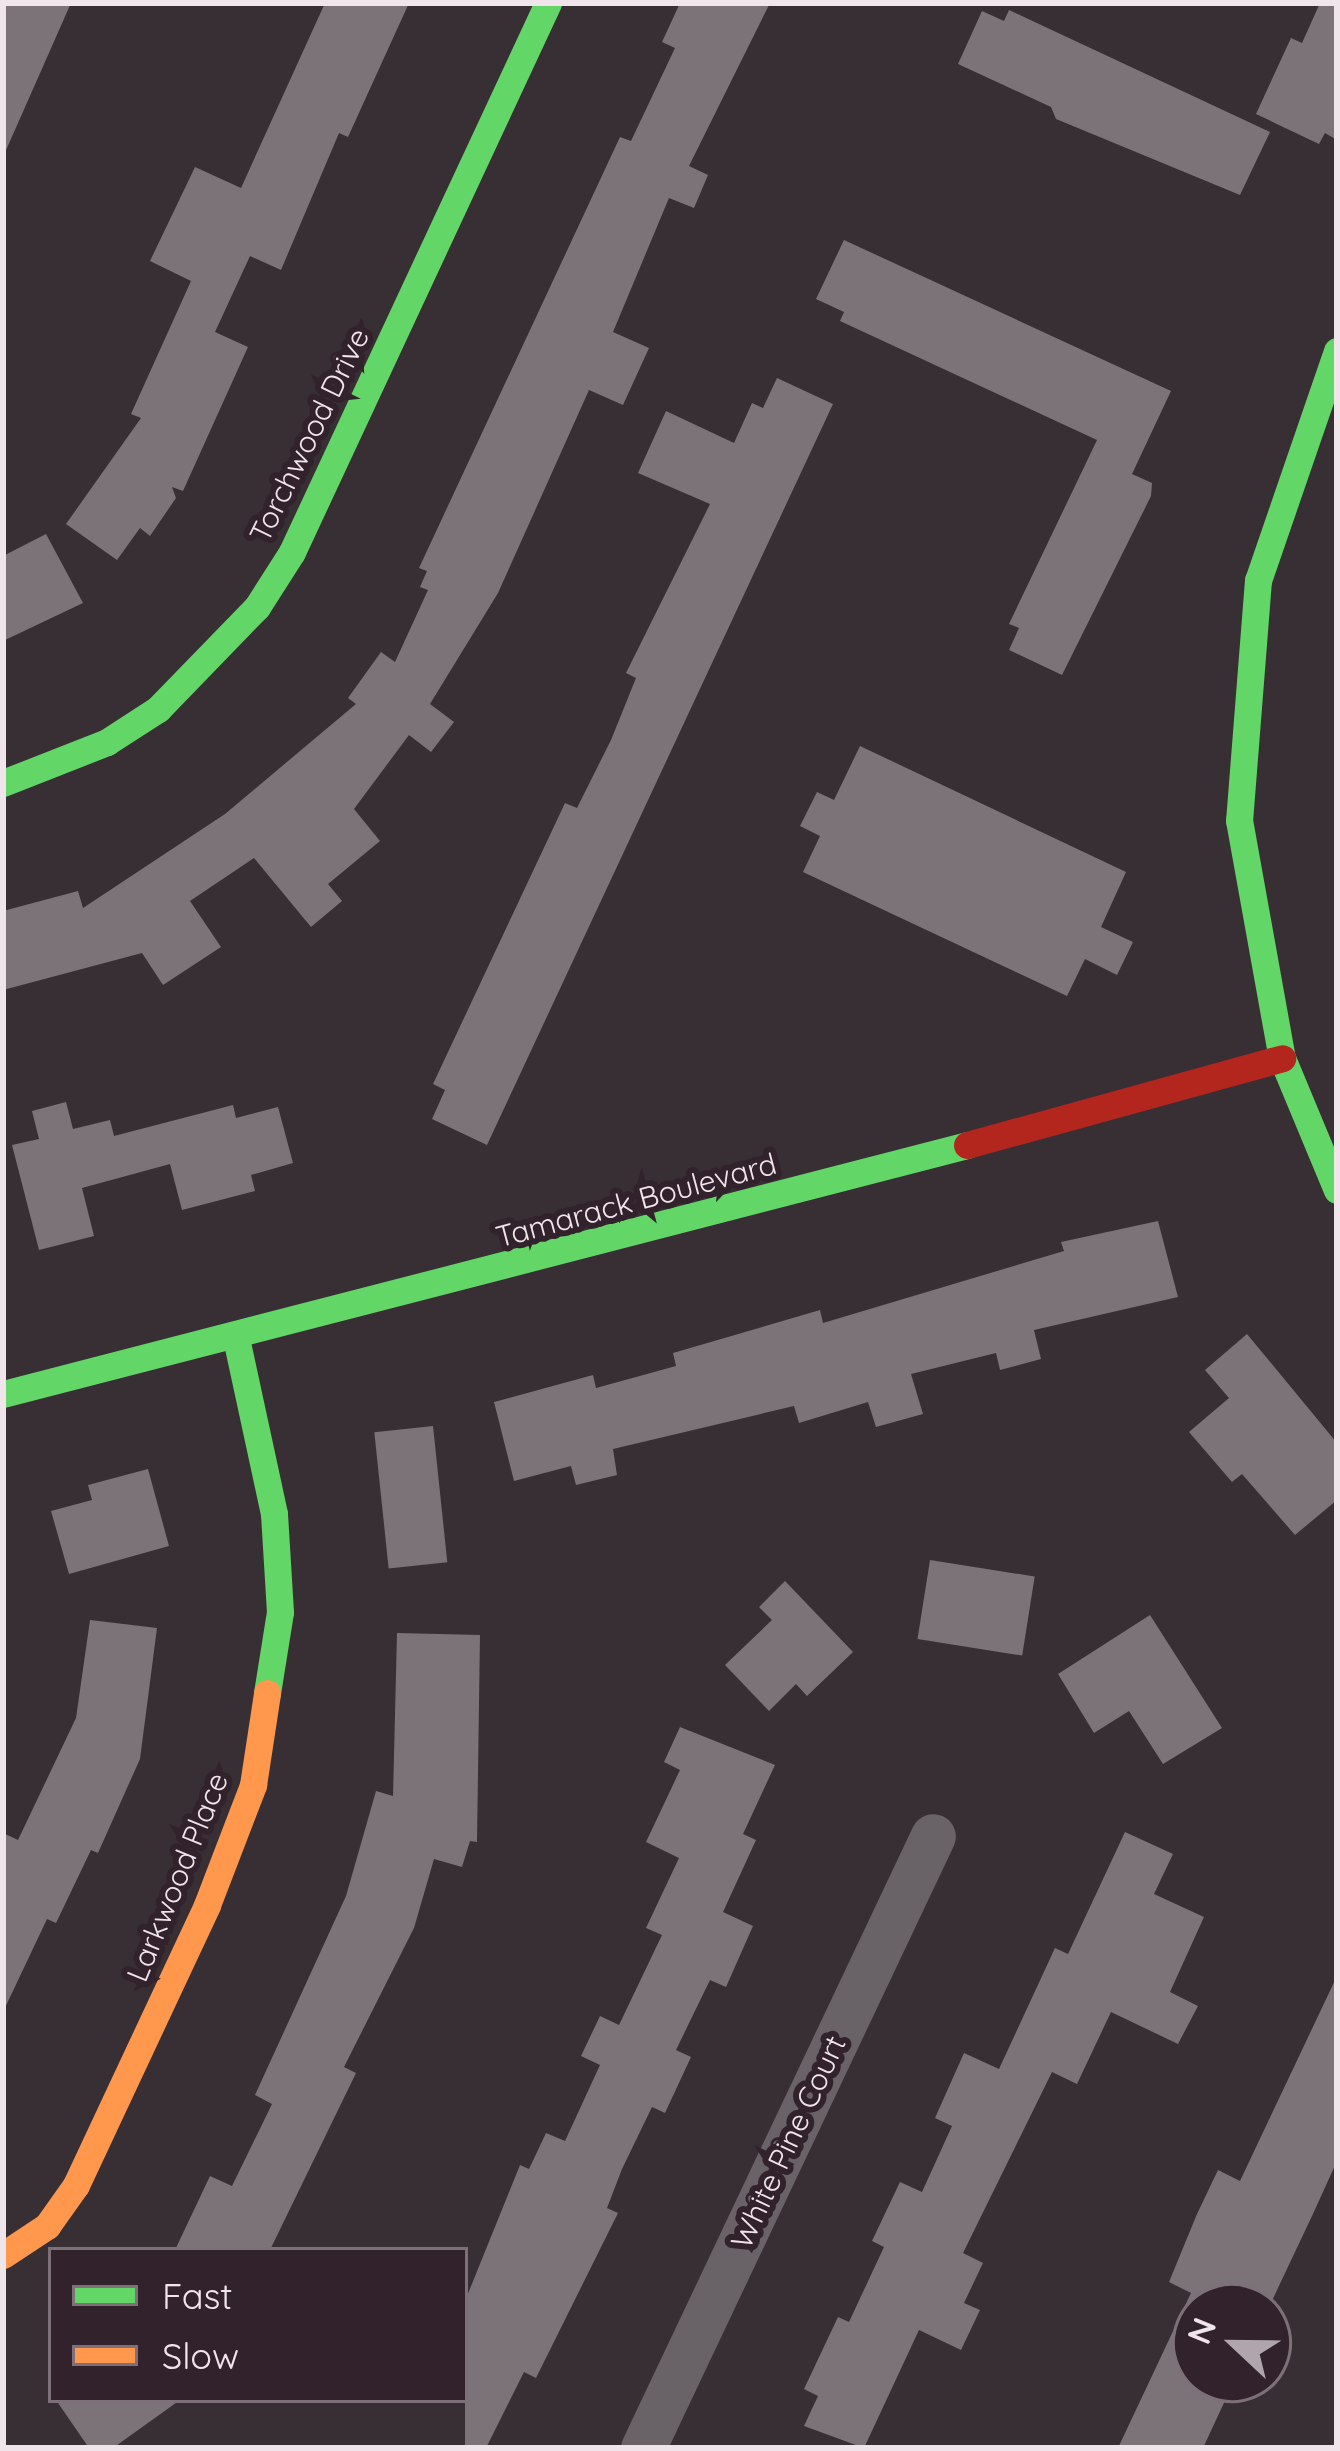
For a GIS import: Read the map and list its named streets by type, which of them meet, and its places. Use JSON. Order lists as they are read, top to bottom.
{
  "streets": {
    "street": [
      "Torchwood Drive",
      "Tamarack Boulevard",
      "Larkwood Place",
      "White Pine Court"
    ]
  },
  "crossings": [
    ["Tamarack Boulevard", "Larkwood Place"]
  ],
  "legend": ["Fast", "Slow"],
  "north": "left"
}
